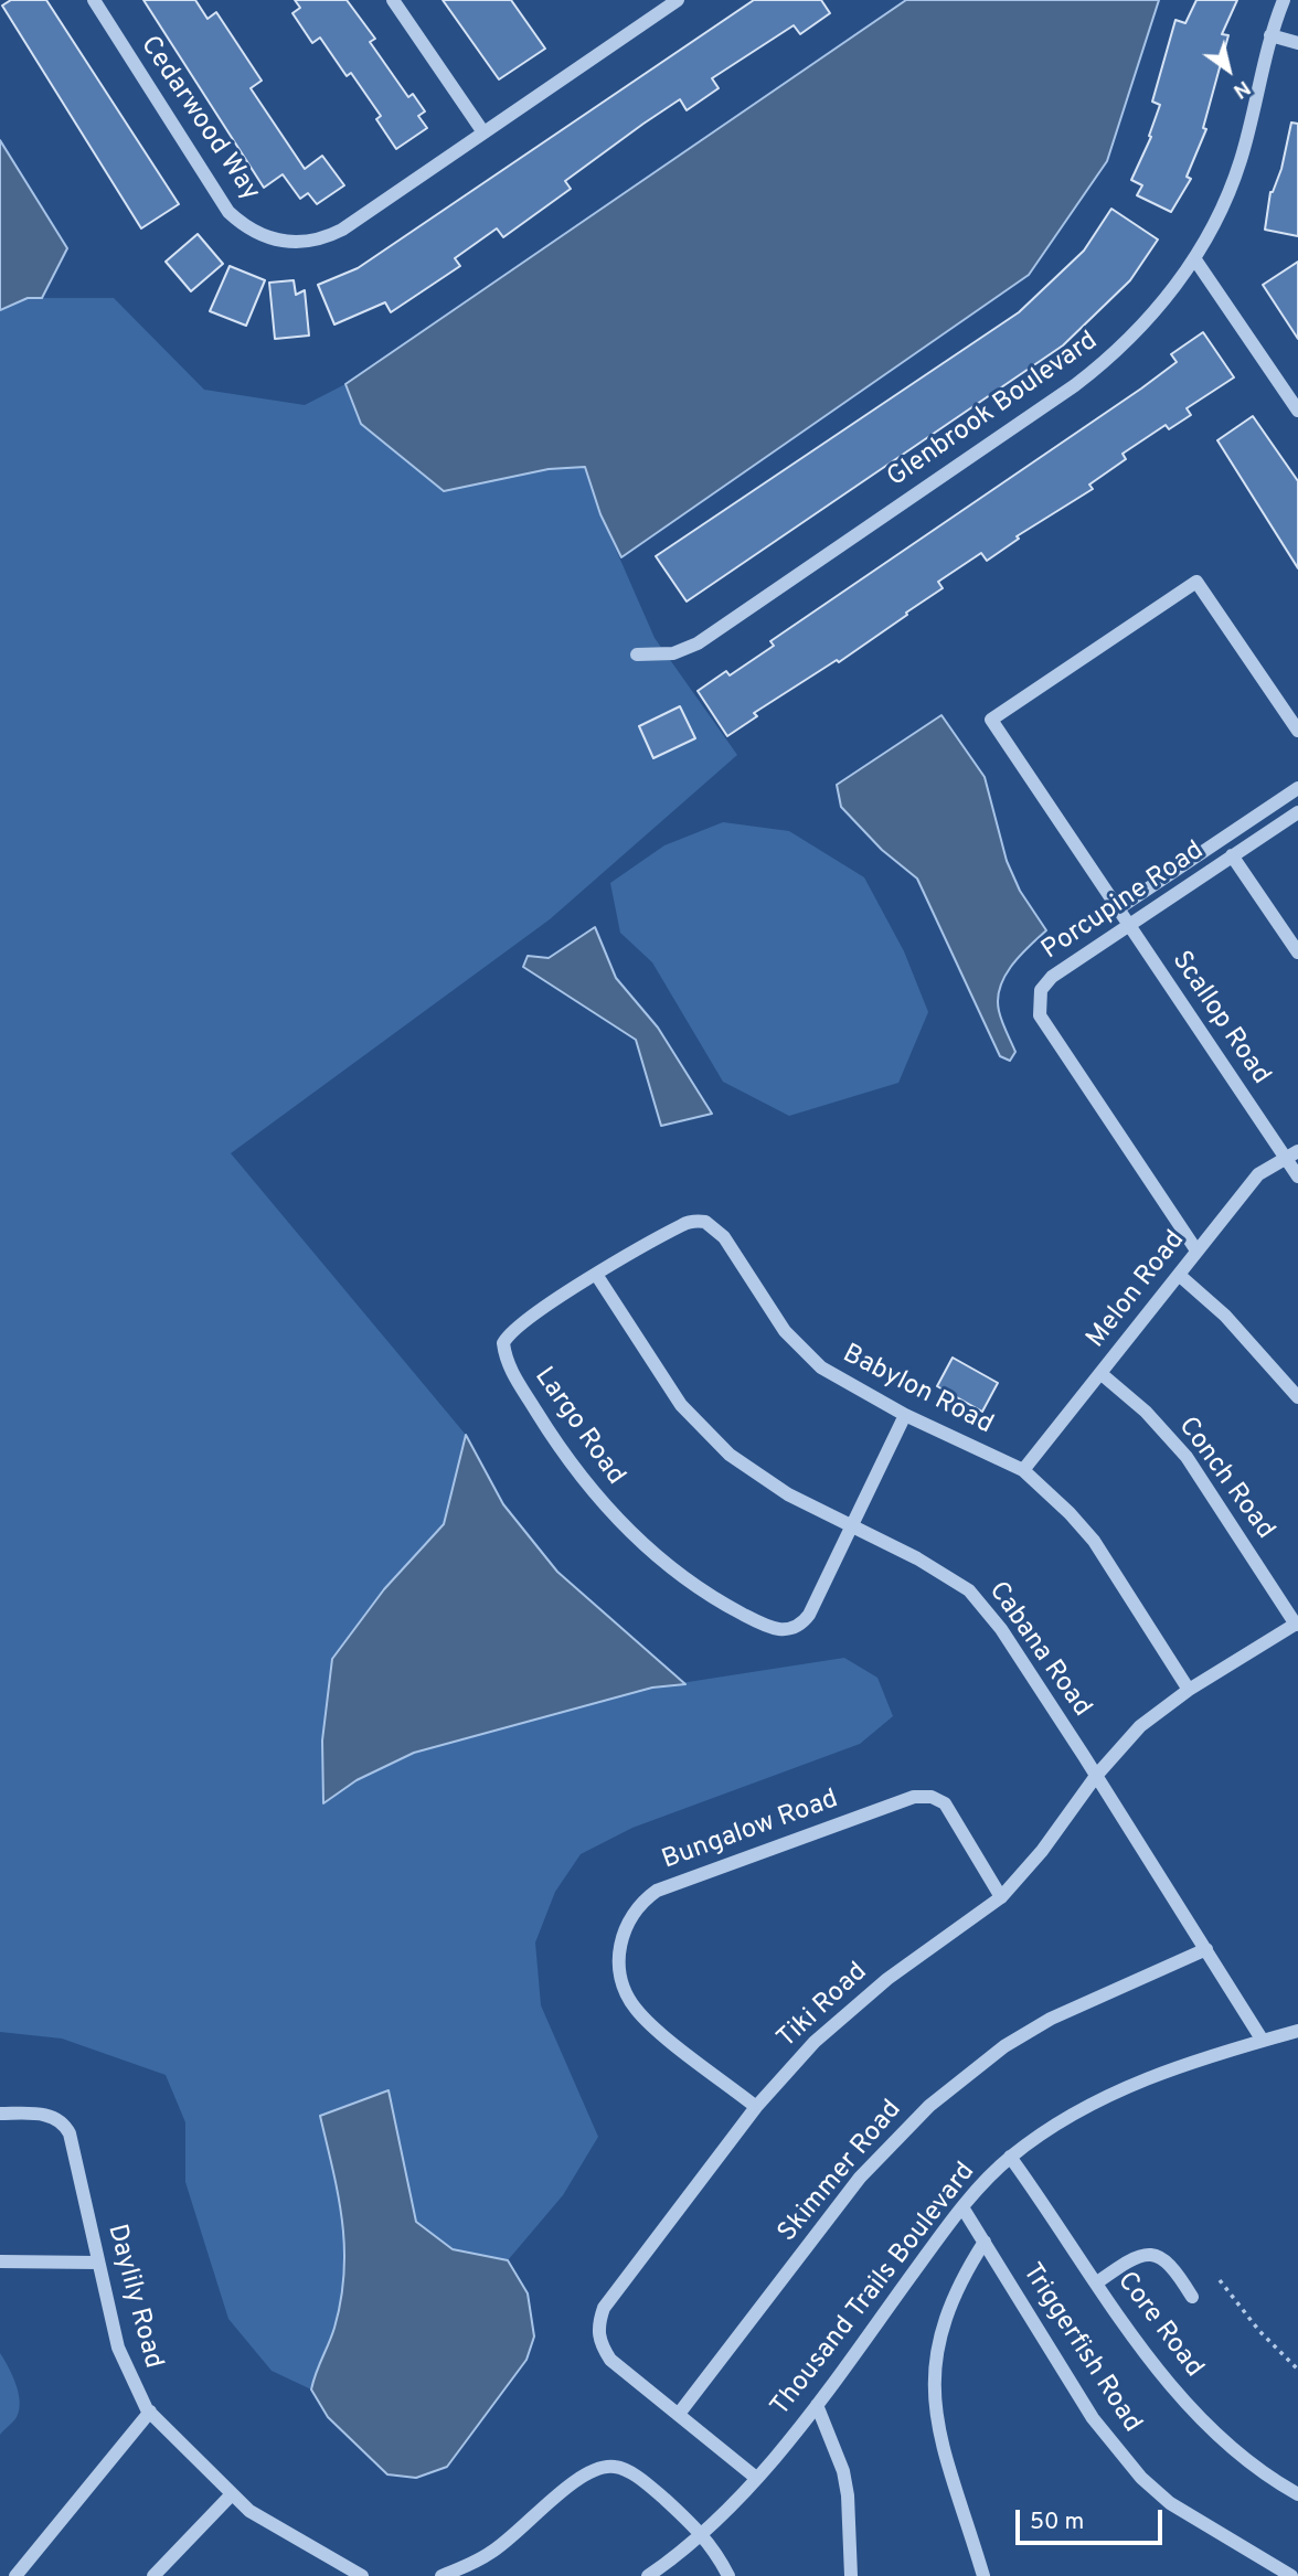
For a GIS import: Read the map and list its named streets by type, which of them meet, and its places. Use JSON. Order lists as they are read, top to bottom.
{
  "streets": {
    "street": [
      "Cedarwood Way",
      "Glenbrook Boulevard",
      "Porcupine Road",
      "Scallop Road",
      "Melon Road",
      "Babylon Road",
      "Largo Road",
      "Conch Road",
      "Cabana Road",
      "Bungalow Road",
      "Tiki Road",
      "Skimmer Road",
      "Thousand Trails Boulevard",
      "Daylily Road",
      "Core Road",
      "Triggerfish Road"
    ]
  },
  "crossings": [
    ["Porcupine Road", "Scallop Road"],
    ["Porcupine Road", "Melon Road"],
    ["Scallop Road", "Melon Road"],
    ["Melon Road", "Babylon Road"],
    ["Melon Road", "Conch Road"],
    ["Babylon Road", "Largo Road"],
    ["Babylon Road", "Cabana Road"],
    ["Babylon Road", "Tiki Road"],
    ["Largo Road", "Cabana Road"],
    ["Conch Road", "Tiki Road"],
    ["Cabana Road", "Tiki Road"],
    ["Cabana Road", "Skimmer Road"],
    ["Cabana Road", "Thousand Trails Boulevard"],
    ["Bungalow Road", "Tiki Road"],
    ["Tiki Road", "Skimmer Road"],
    ["Tiki Road", "Thousand Trails Boulevard"],
    ["Thousand Trails Boulevard", "Core Road"],
    ["Thousand Trails Boulevard", "Triggerfish Road"]
  ],
  "scale_bar": "50 m",
  "north": "bottom right"
}
